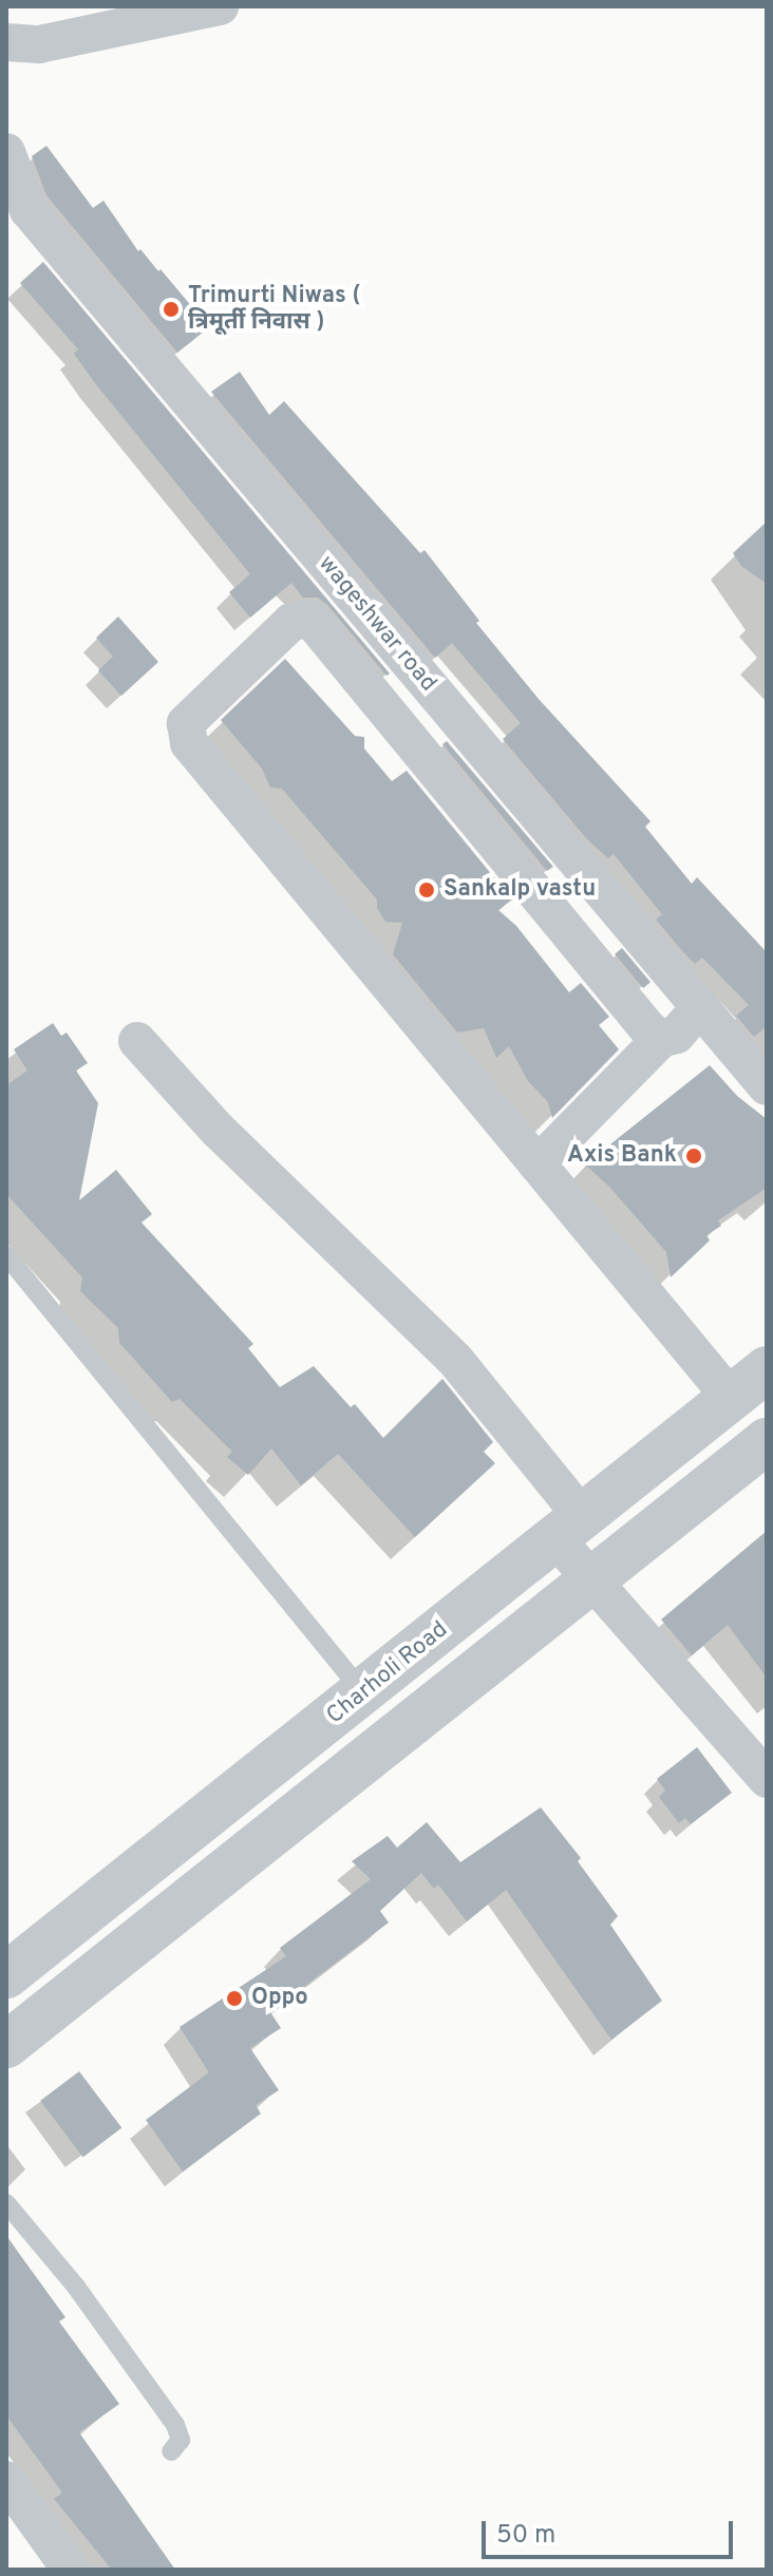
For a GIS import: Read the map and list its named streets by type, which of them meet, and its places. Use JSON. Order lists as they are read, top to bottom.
{
  "streets": {
    "street": ["wageshwar road", "Charholi Road"]
  },
  "places": [
    "Trimurti Niwas ( त्रिमूर्ती निवास )",
    "Sankalp vastu",
    "Axis Bank",
    "Oppo"
  ],
  "scale_bar": "50 m"
}
